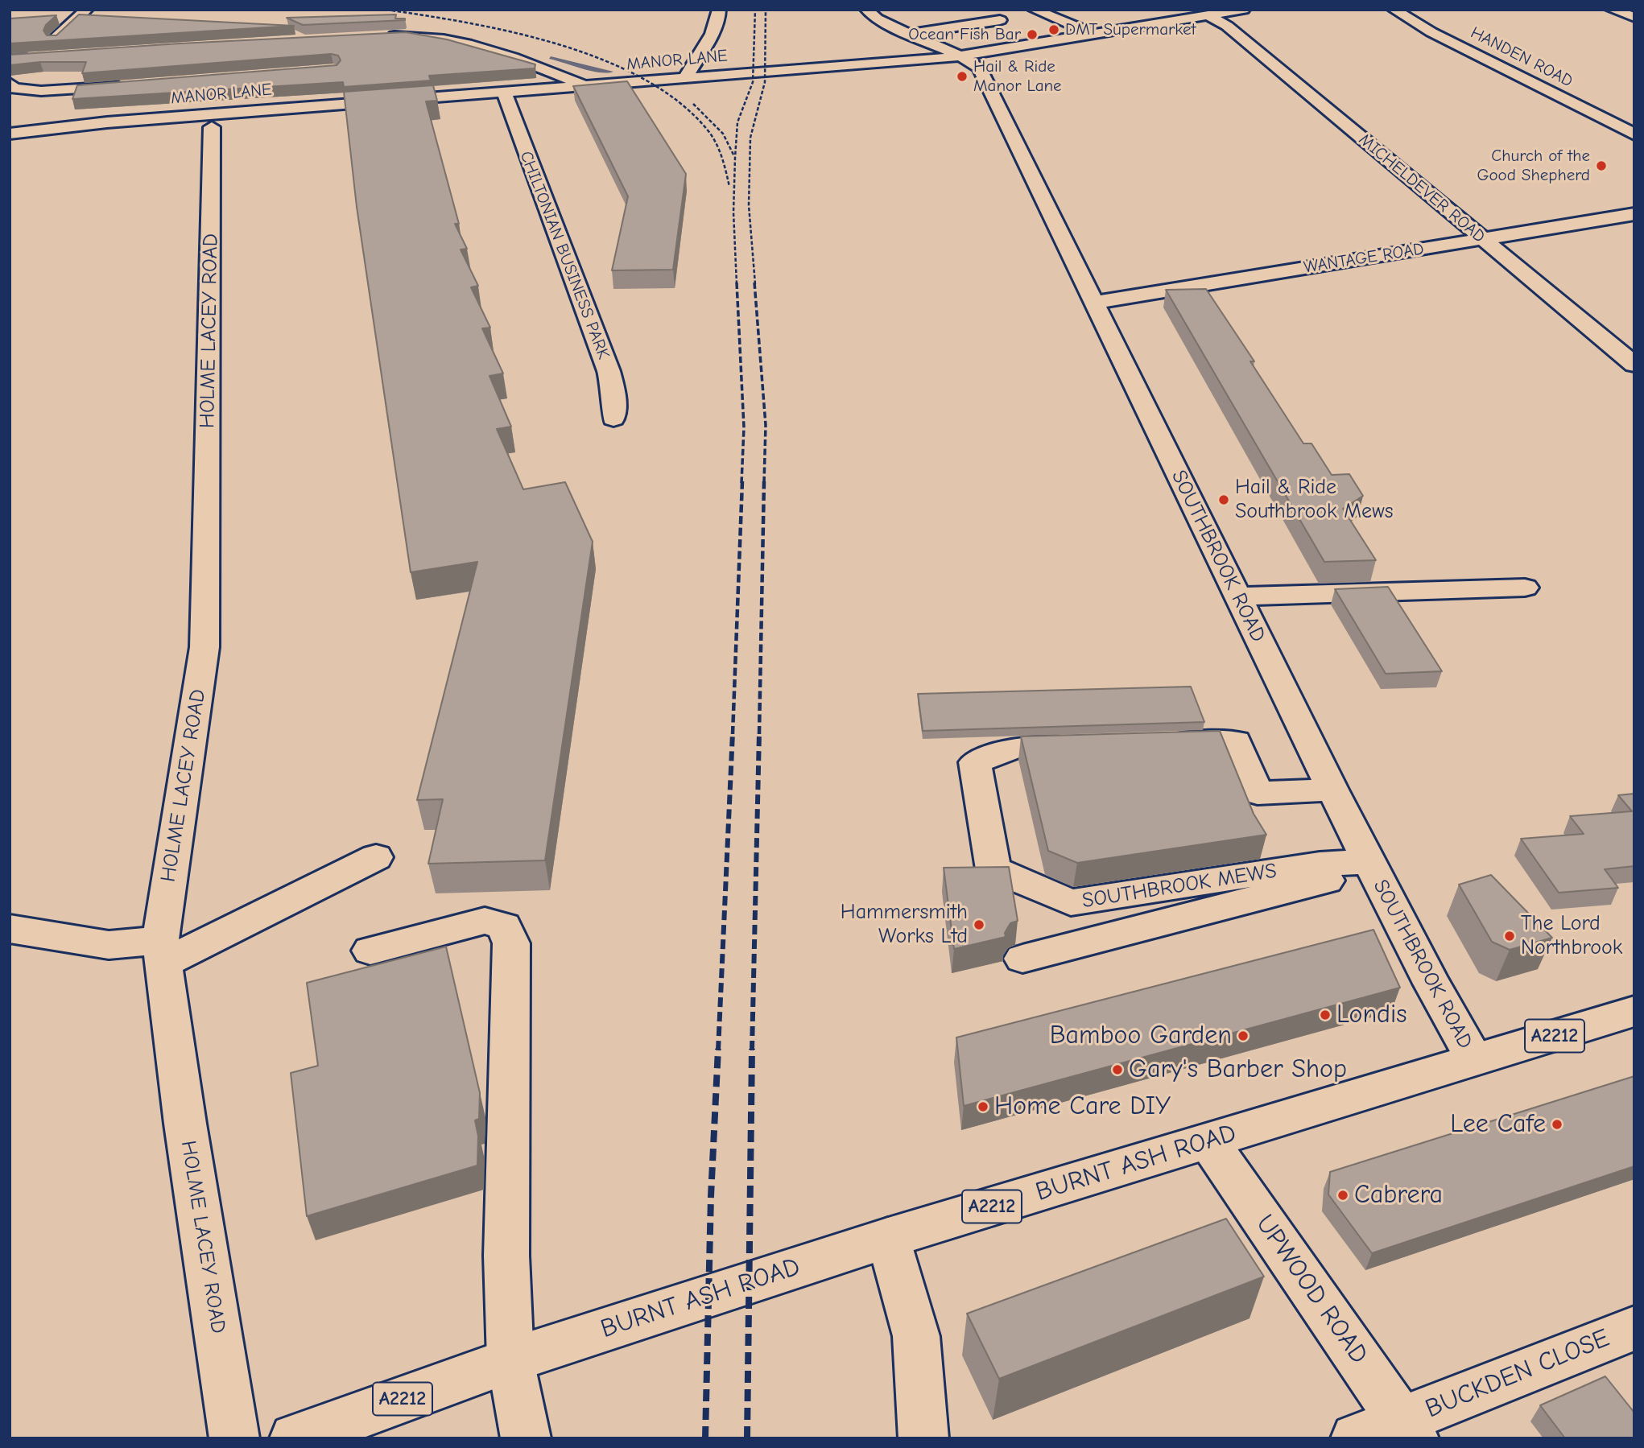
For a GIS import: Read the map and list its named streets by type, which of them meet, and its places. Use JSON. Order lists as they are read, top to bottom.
{
  "streets": {
    "street": [
      "HANDEN ROAD",
      "MANOR LANE",
      "MICHELDEVER ROAD",
      "CHILTONIAN BUSINESS PARK",
      "WANTAGE ROAD",
      "HOLME LACEY ROAD",
      "SOUTHBROOK ROAD",
      "SOUTHBROOK MEWS",
      "A2212",
      "BURNT ASH ROAD",
      "UPWOOD ROAD",
      "BUCKDEN CLOSE"
    ]
  },
  "crossings": [
    ["MANOR LANE", "MICHELDEVER ROAD"],
    ["MANOR LANE", "CHILTONIAN BUSINESS PARK"],
    ["MANOR LANE", "SOUTHBROOK ROAD"],
    ["MICHELDEVER ROAD", "WANTAGE ROAD"],
    ["WANTAGE ROAD", "SOUTHBROOK ROAD"],
    ["SOUTHBROOK ROAD", "SOUTHBROOK MEWS"],
    ["SOUTHBROOK ROAD", "BURNT ASH ROAD"],
    ["A2212", "BURNT ASH ROAD"],
    ["BURNT ASH ROAD", "UPWOOD ROAD"],
    ["UPWOOD ROAD", "BUCKDEN CLOSE"]
  ],
  "places": [
    "DMT Supermarket",
    "Ocean Fish Bar",
    "Hail & Ride Manor Lane",
    "Church of the Good Shepherd",
    "Hail & Ride Southbrook Mews",
    "Hammersmith Works Ltd",
    "The Lord Northbrook",
    "Londis",
    "Bamboo Garden",
    "Gary's Barber Shop",
    "Home Care DIY",
    "Lee Cafe",
    "Cabrera"
  ]
}
